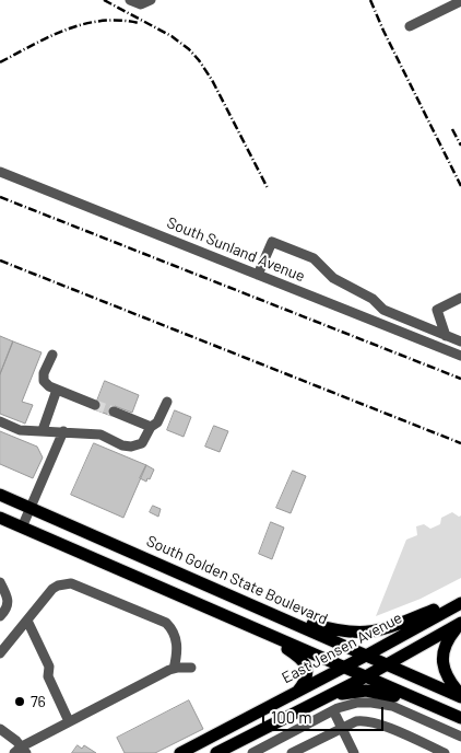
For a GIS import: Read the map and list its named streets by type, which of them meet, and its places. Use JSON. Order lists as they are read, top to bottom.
{
  "streets": {
    "main road": ["South Golden State Boulevard", "East Jensen Avenue"],
    "street": ["South Sunland Avenue"]
  },
  "crossings": [
    ["South Golden State Boulevard", "East Jensen Avenue"]
  ],
  "places": ["76"],
  "scale_bar": "100 m"
}
